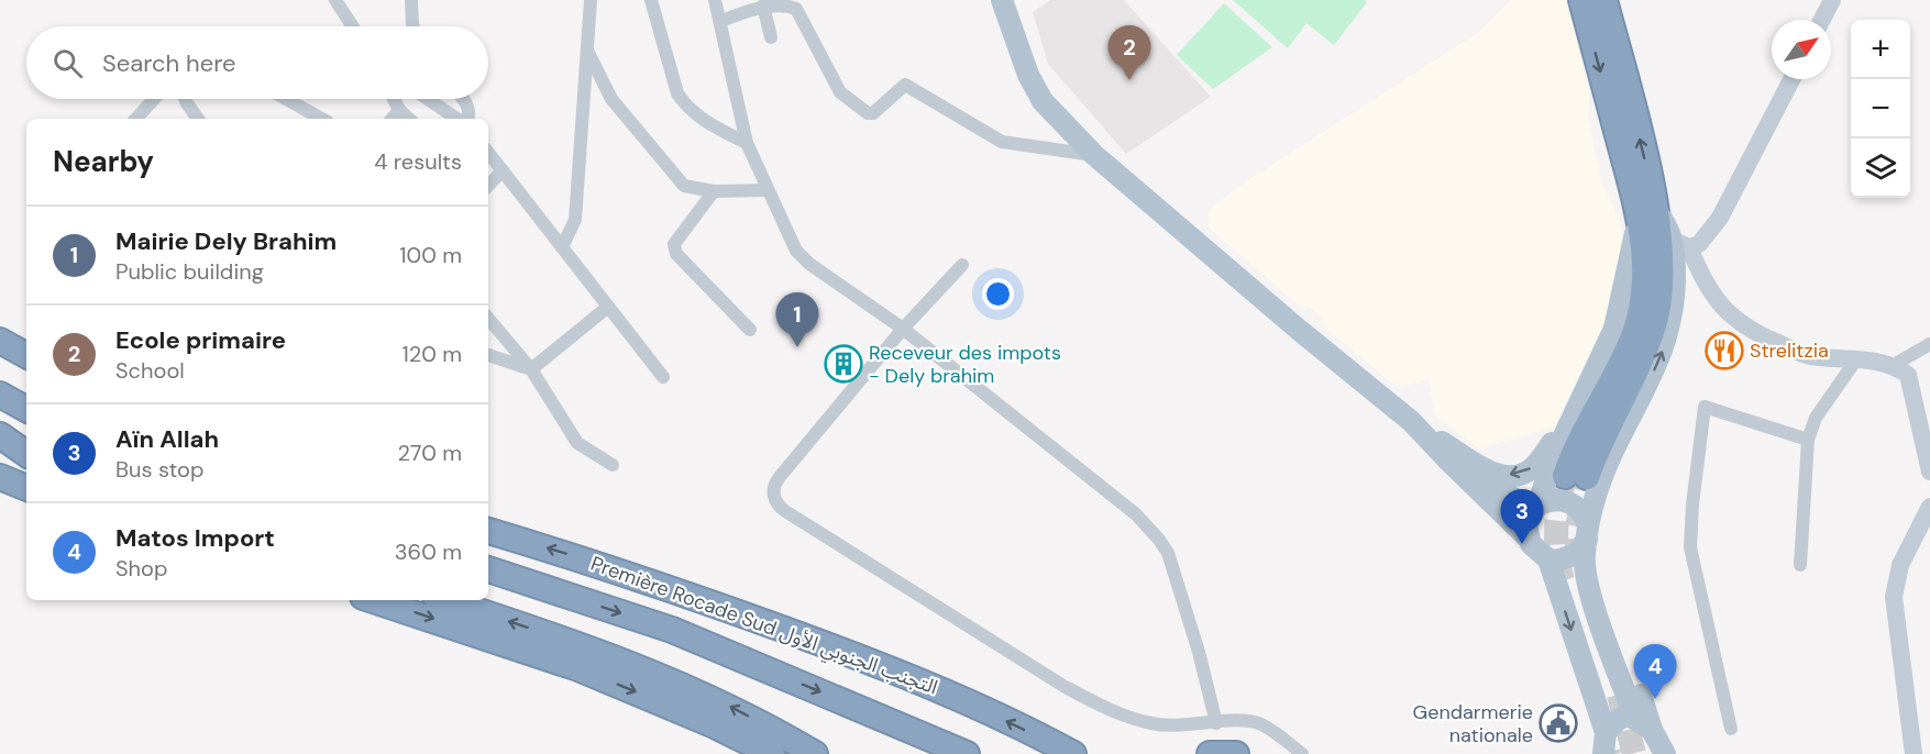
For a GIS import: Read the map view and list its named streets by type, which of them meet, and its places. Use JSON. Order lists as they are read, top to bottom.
{
  "streets": {
    "highway": ["Première Rocade Sud التجنب الجنوبي الأول"]
  },
  "places": {
    "restaurant": ["Strelitzia"],
    "building": ["Receveur des impots - Dely brahim"],
    "public building": ["Gendarmerie nationale"]
  },
  "north": "top right",
  "page": {
    "map_buttons": ["+", "−"],
    "pins": [
      "2",
      "1",
      "3",
      "4"
    ],
    "search": "Search here",
    "heading": ["Nearby", "4 results"],
    "list": [
      {
        "mark": "1",
        "name": "Mairie Dely Brahim",
        "note": "Public building",
        "value": "100 m"
      },
      {
        "mark": "2",
        "name": "Ecole primaire",
        "note": "School",
        "value": "120 m"
      },
      {
        "mark": "3",
        "name": "Aïn Allah",
        "note": "Bus stop",
        "value": "270 m"
      },
      {
        "mark": "4",
        "name": "Matos Import",
        "note": "Shop",
        "value": "360 m"
      }
    ]
  }
}
